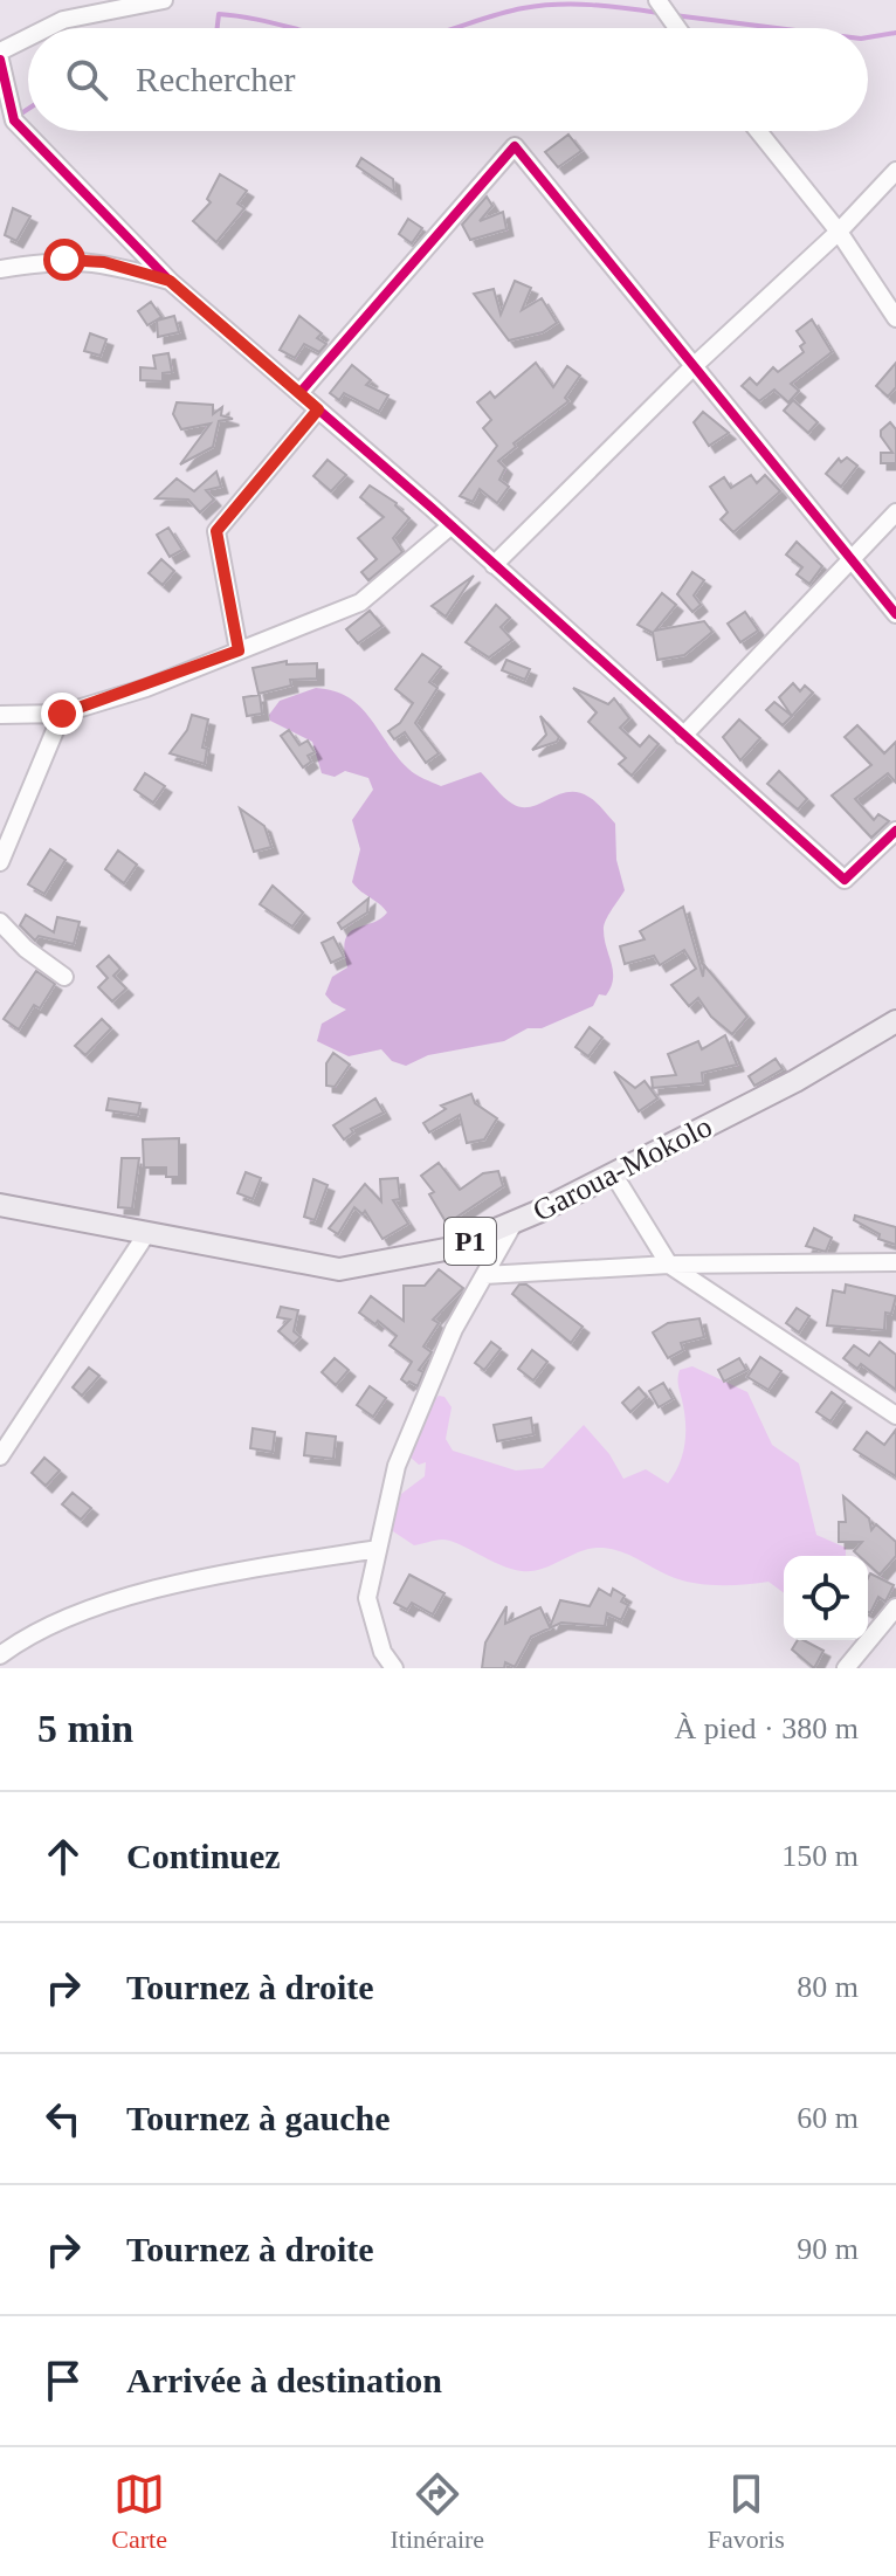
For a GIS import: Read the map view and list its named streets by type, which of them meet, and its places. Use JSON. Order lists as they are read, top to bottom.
{
  "streets": {
    "main road": ["Garoua-Mokolo", "P1"]
  },
  "page": {
    "search": "Rechercher",
    "heading": ["5 min", "À pied · 380 m"],
    "list": [
      ["Continuez", "150 m"],
      ["Tournez à droite", "80 m"],
      ["Tournez à gauche", "60 m"],
      ["Tournez à droite", "90 m"],
      "Arrivée à destination"
    ],
    "nav": ["Carte", "Itinéraire", "Favoris"]
  }
}
